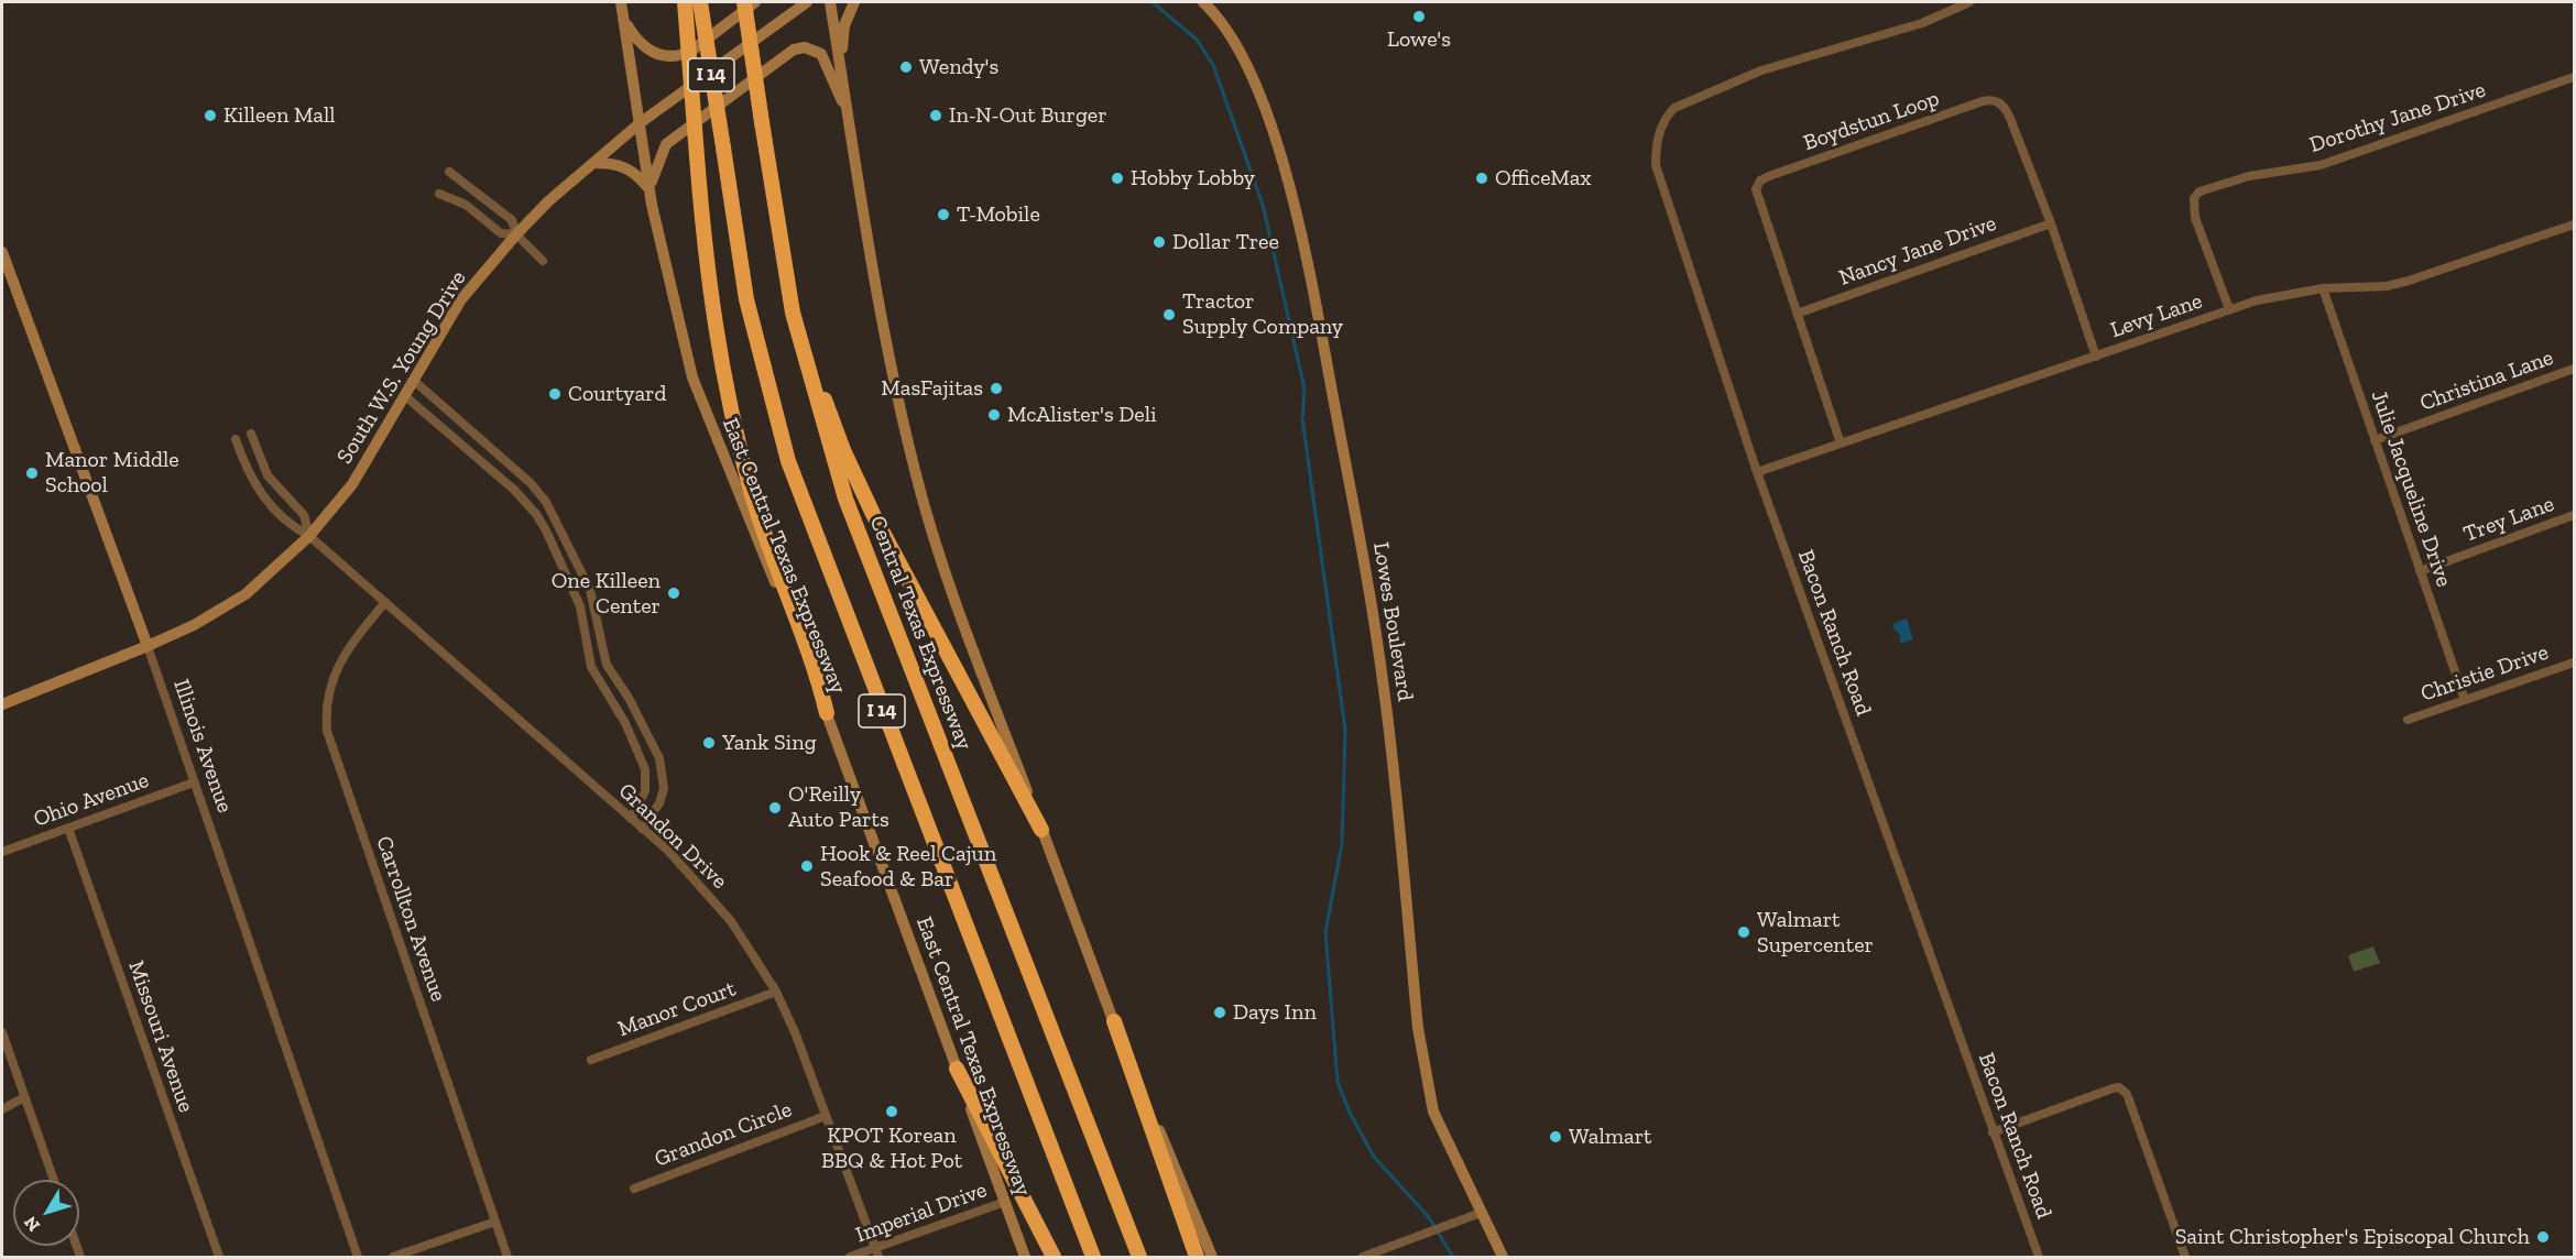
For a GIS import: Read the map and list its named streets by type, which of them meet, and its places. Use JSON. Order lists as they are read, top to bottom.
{
  "streets": {
    "highway": ["I 14", "Central Texas Expressway"],
    "main road": [
      "South W.S. Young Drive",
      "East Central Texas Expressway",
      "Lowes Boulevard",
      "Illinois Avenue"
    ],
    "street": [
      "Dorothy Jane Drive",
      "Boydstun Loop",
      "Nancy Jane Drive",
      "Levy Lane",
      "Christina Lane",
      "Julie Jacqueline Drive",
      "Trey Lane",
      "Bacon Ranch Road",
      "Christie Drive",
      "Ohio Avenue",
      "Grandon Drive",
      "Carrollton Avenue",
      "Manor Court",
      "Missouri Avenue",
      "Grandon Circle",
      "Imperial Drive"
    ]
  },
  "crossings": [
    ["Dorothy Jane Drive", "Levy Lane"],
    ["Boydstun Loop", "Nancy Jane Drive"],
    ["Boydstun Loop", "Levy Lane"],
    ["Levy Lane", "Julie Jacqueline Drive"],
    ["Levy Lane", "Bacon Ranch Road"],
    ["South W.S. Young Drive", "East Central Texas Expressway"],
    ["South W.S. Young Drive", "Illinois Avenue"],
    ["South W.S. Young Drive", "Grandon Drive"],
    ["Christina Lane", "Julie Jacqueline Drive"],
    ["Julie Jacqueline Drive", "Trey Lane"],
    ["Julie Jacqueline Drive", "Christie Drive"],
    ["East Central Texas Expressway", "Imperial Drive"],
    ["Illinois Avenue", "Ohio Avenue"],
    ["Ohio Avenue", "Missouri Avenue"],
    ["Grandon Drive", "Carrollton Avenue"],
    ["Grandon Drive", "Manor Court"],
    ["Grandon Drive", "Grandon Circle"],
    ["Grandon Drive", "Imperial Drive"]
  ],
  "places": [
    "Lowe's",
    "Wendy's",
    "Killeen Mall",
    "In-N-Out Burger",
    "Hobby Lobby",
    "OfficeMax",
    "T-Mobile",
    "Dollar Tree",
    "Tractor Supply Company",
    "MasFajitas",
    "Courtyard",
    "McAlister's Deli",
    "Manor Middle School",
    "One Killeen Center",
    "Yank Sing",
    "O'Reilly Auto Parts",
    "Hook & Reel Cajun Seafood & Bar",
    "Walmart Supercenter",
    "Days Inn",
    "KPOT Korean BBQ & Hot Pot",
    "Walmart",
    "Saint Christopher's Episcopal Church"
  ],
  "north": "bottom left"
}
